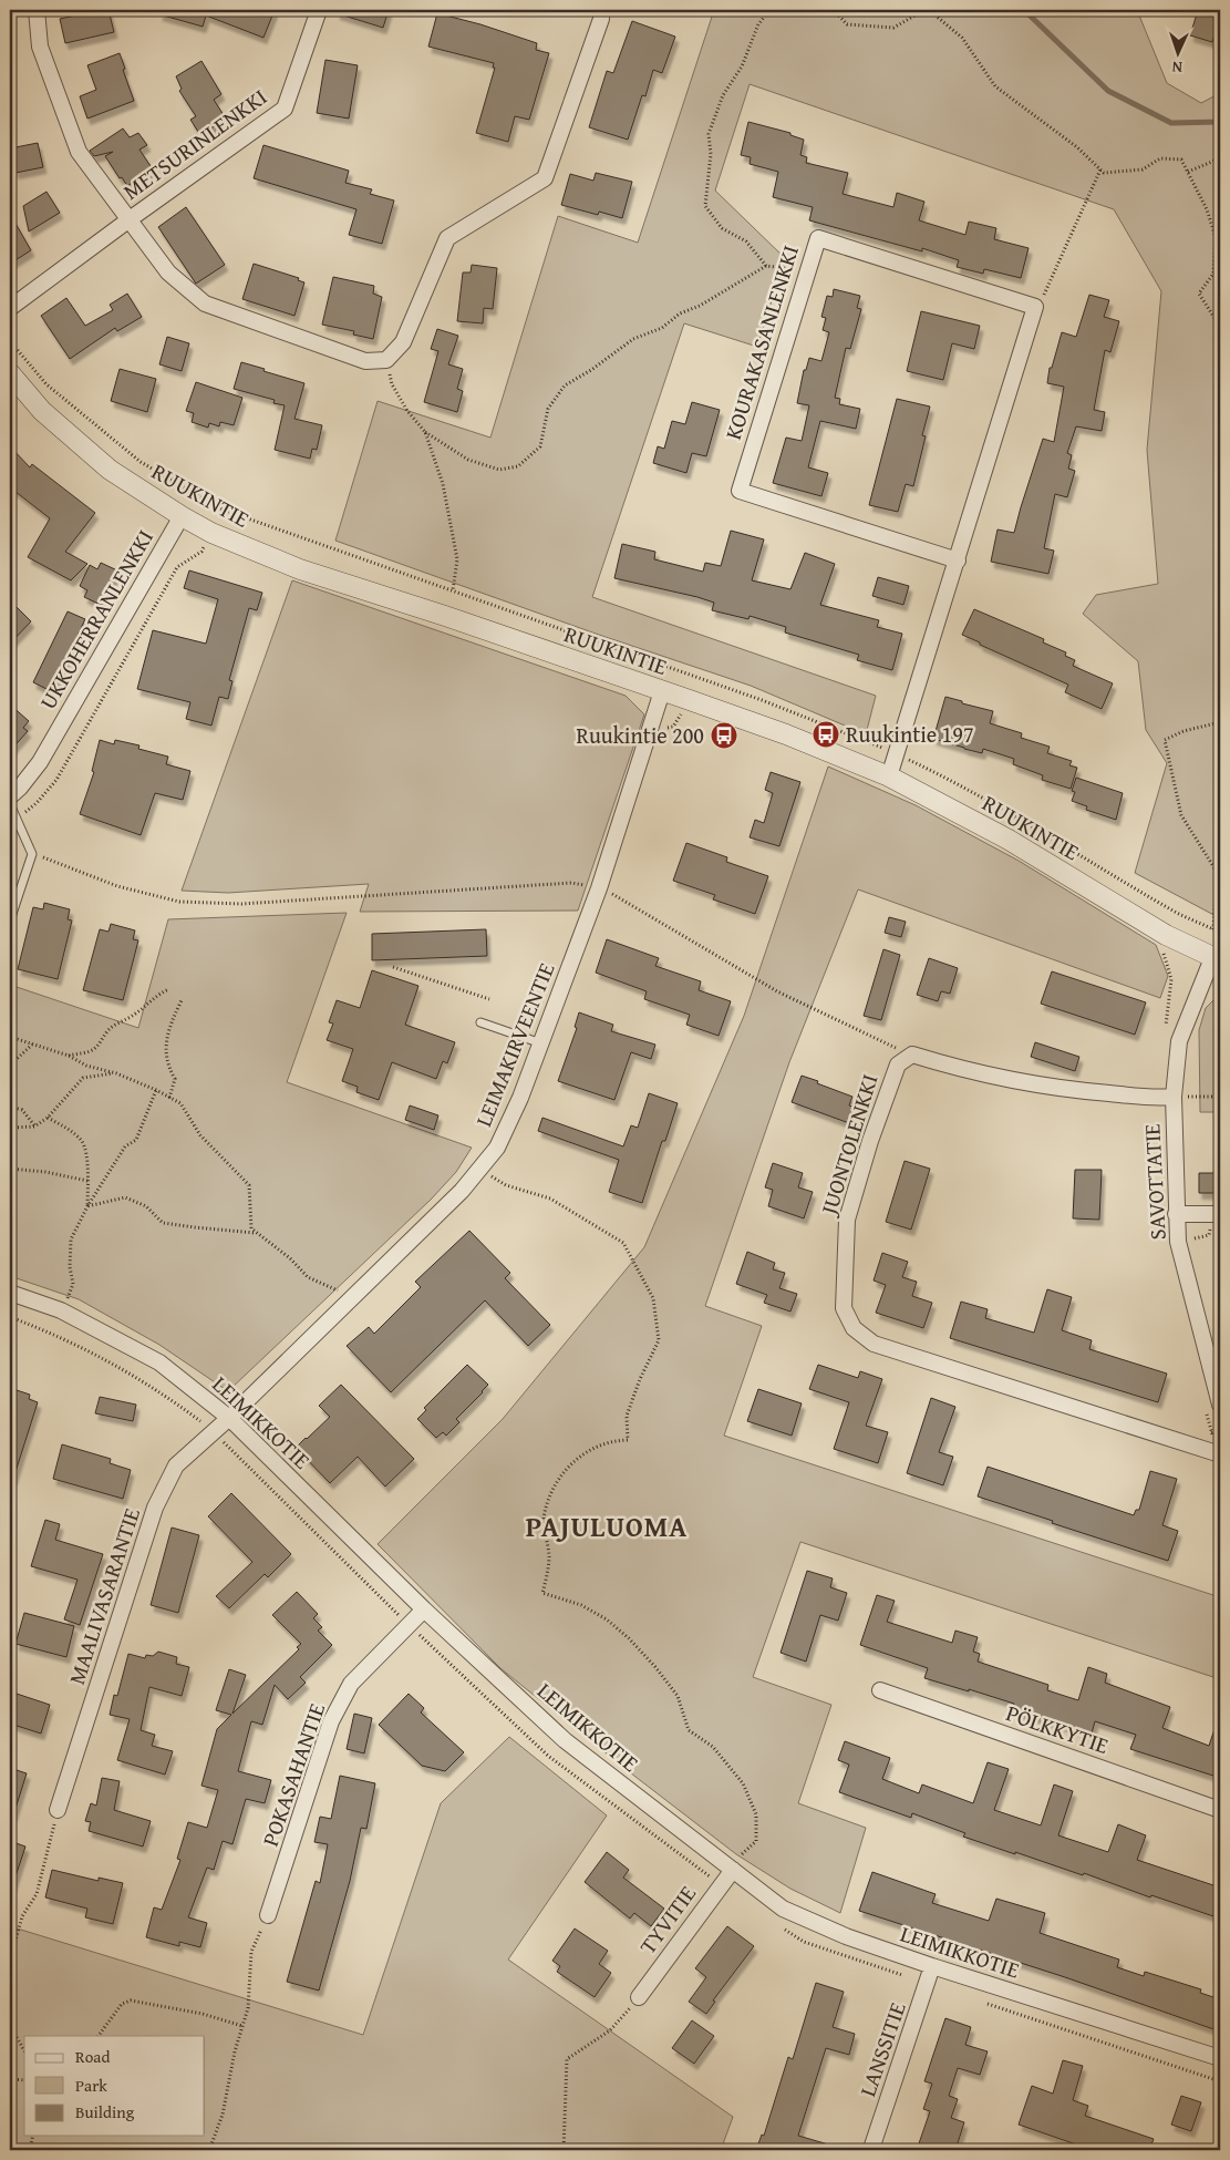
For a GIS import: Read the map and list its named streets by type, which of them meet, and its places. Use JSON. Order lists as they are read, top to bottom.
{
  "streets": {
    "street": [
      "METSURINLENKKI",
      "KOURAKASANLENKKI",
      "RUUKINTIE",
      "UKKOHERRANLENKKI",
      "LEIMAKIRVEENTIE",
      "JUONTOLENKKI",
      "SAVOTTATIE",
      "LEIMIKKOTIE",
      "MAALIVASARANTIE",
      "PÖLKKYTIE",
      "POKASAHANTIE",
      "TYVITIE",
      "LANSSITIE"
    ]
  },
  "crossings": [
    ["RUUKINTIE", "UKKOHERRANLENKKI"],
    ["RUUKINTIE", "LEIMAKIRVEENTIE"],
    ["RUUKINTIE", "SAVOTTATIE"],
    ["LEIMAKIRVEENTIE", "LEIMIKKOTIE"],
    ["LEIMAKIRVEENTIE", "MAALIVASARANTIE"],
    ["LEIMIKKOTIE", "MAALIVASARANTIE"],
    ["LEIMIKKOTIE", "POKASAHANTIE"],
    ["LEIMIKKOTIE", "TYVITIE"],
    ["LEIMIKKOTIE", "LANSSITIE"]
  ],
  "districts": ["PAJULUOMA"],
  "places": {
    "bus stop": ["Ruukintie 197", "Ruukintie 200"]
  },
  "legend": ["Road", "Park", "Building"],
  "north": "bottom"
}
